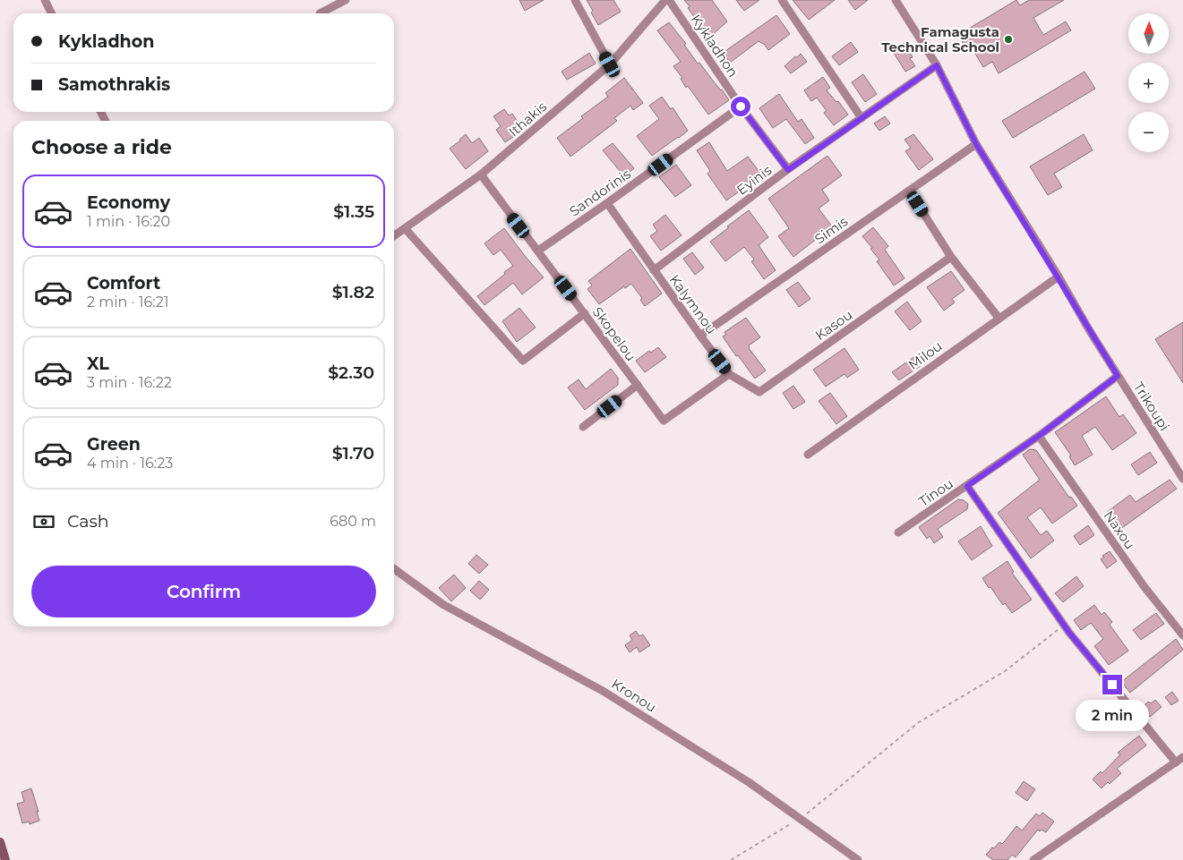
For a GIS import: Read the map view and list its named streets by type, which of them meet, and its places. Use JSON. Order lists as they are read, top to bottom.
{
  "streets": {
    "street": [
      "Kykladhon",
      "Ithakis",
      "Eyinis",
      "Sandorinis",
      "Simis",
      "Kalymnou",
      "Kasou",
      "Skopelou",
      "Milou",
      "Trikoupi",
      "Tinou",
      "Naxou",
      "Kronou"
    ]
  },
  "crossings": [
    ["Kykladhon", "Eyinis"],
    ["Kykladhon", "Sandorinis"],
    ["Ithakis", "Skopelou"],
    ["Eyinis", "Kalymnou"],
    ["Eyinis", "Trikoupi"],
    ["Sandorinis", "Kalymnou"],
    ["Sandorinis", "Skopelou"],
    ["Simis", "Kalymnou"],
    ["Simis", "Trikoupi"],
    ["Kalymnou", "Kasou"],
    ["Kalymnou", "Skopelou"],
    ["Kasou", "Skopelou"],
    ["Milou", "Trikoupi"],
    ["Trikoupi", "Tinou"],
    ["Tinou", "Naxou"]
  ],
  "places": ["Famagusta Technical School"],
  "north": "top",
  "page": {
    "map_buttons": ["+", "−"],
    "banner": ["Kykladhon", "Samothrakis"],
    "heading": "Choose a ride",
    "list": [
      {
        "name": "Economy",
        "note": "1 min · 16:20",
        "value": "$1.35"
      },
      {
        "name": "Comfort",
        "note": "2 min · 16:21",
        "value": "$1.82"
      },
      {
        "name": "XL",
        "note": "3 min · 16:22",
        "value": "$2.30"
      },
      {
        "name": "Green",
        "note": "4 min · 16:23",
        "value": "$1.70"
      }
    ],
    "pay": ["Cash", "680 m"],
    "buttons": "Confirm",
    "bubble": "2 min"
  }
}
